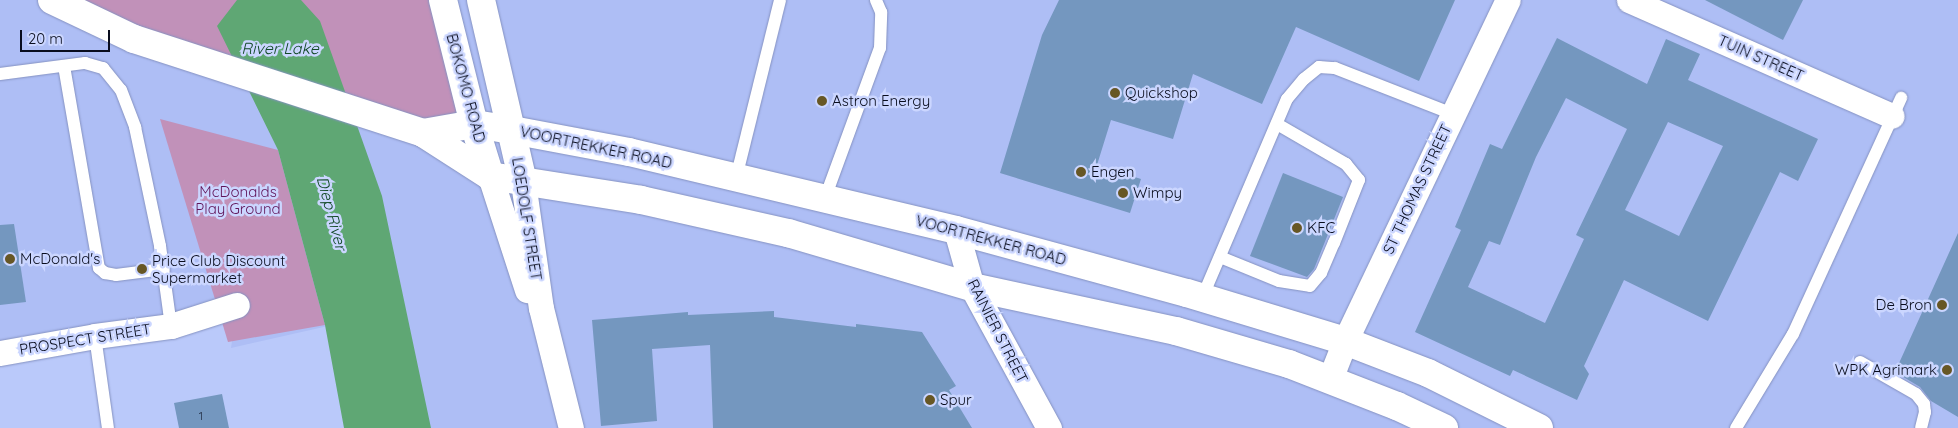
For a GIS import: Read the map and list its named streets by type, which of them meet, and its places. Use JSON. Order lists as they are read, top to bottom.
{
  "streets": {
    "main road": ["BOKOMO ROAD", "VOORTREKKER ROAD", "LOEDOLF STREET"],
    "street": [
      "TUIN STREET",
      "ST THOMAS STREET",
      "RAINIER STREET",
      "PROSPECT STREET"
    ]
  },
  "crossings": [
    ["BOKOMO ROAD", "VOORTREKKER ROAD"],
    ["BOKOMO ROAD", "LOEDOLF STREET"],
    ["VOORTREKKER ROAD", "ST THOMAS STREET"],
    ["VOORTREKKER ROAD", "LOEDOLF STREET"],
    ["VOORTREKKER ROAD", "RAINIER STREET"]
  ],
  "water": ["River Lake", "Diep River"],
  "parks": ["McDonalds Play Ground"],
  "places": [
    "Quickshop",
    "Astron Energy",
    "Engen",
    "Wimpy",
    "KFC",
    "McDonald's",
    "Price Club Discount Supermarket",
    "De Bron",
    "WPK Agrimark",
    "Spur"
  ],
  "house_numbers": ["1"],
  "scale_bar": "20 m"
}
